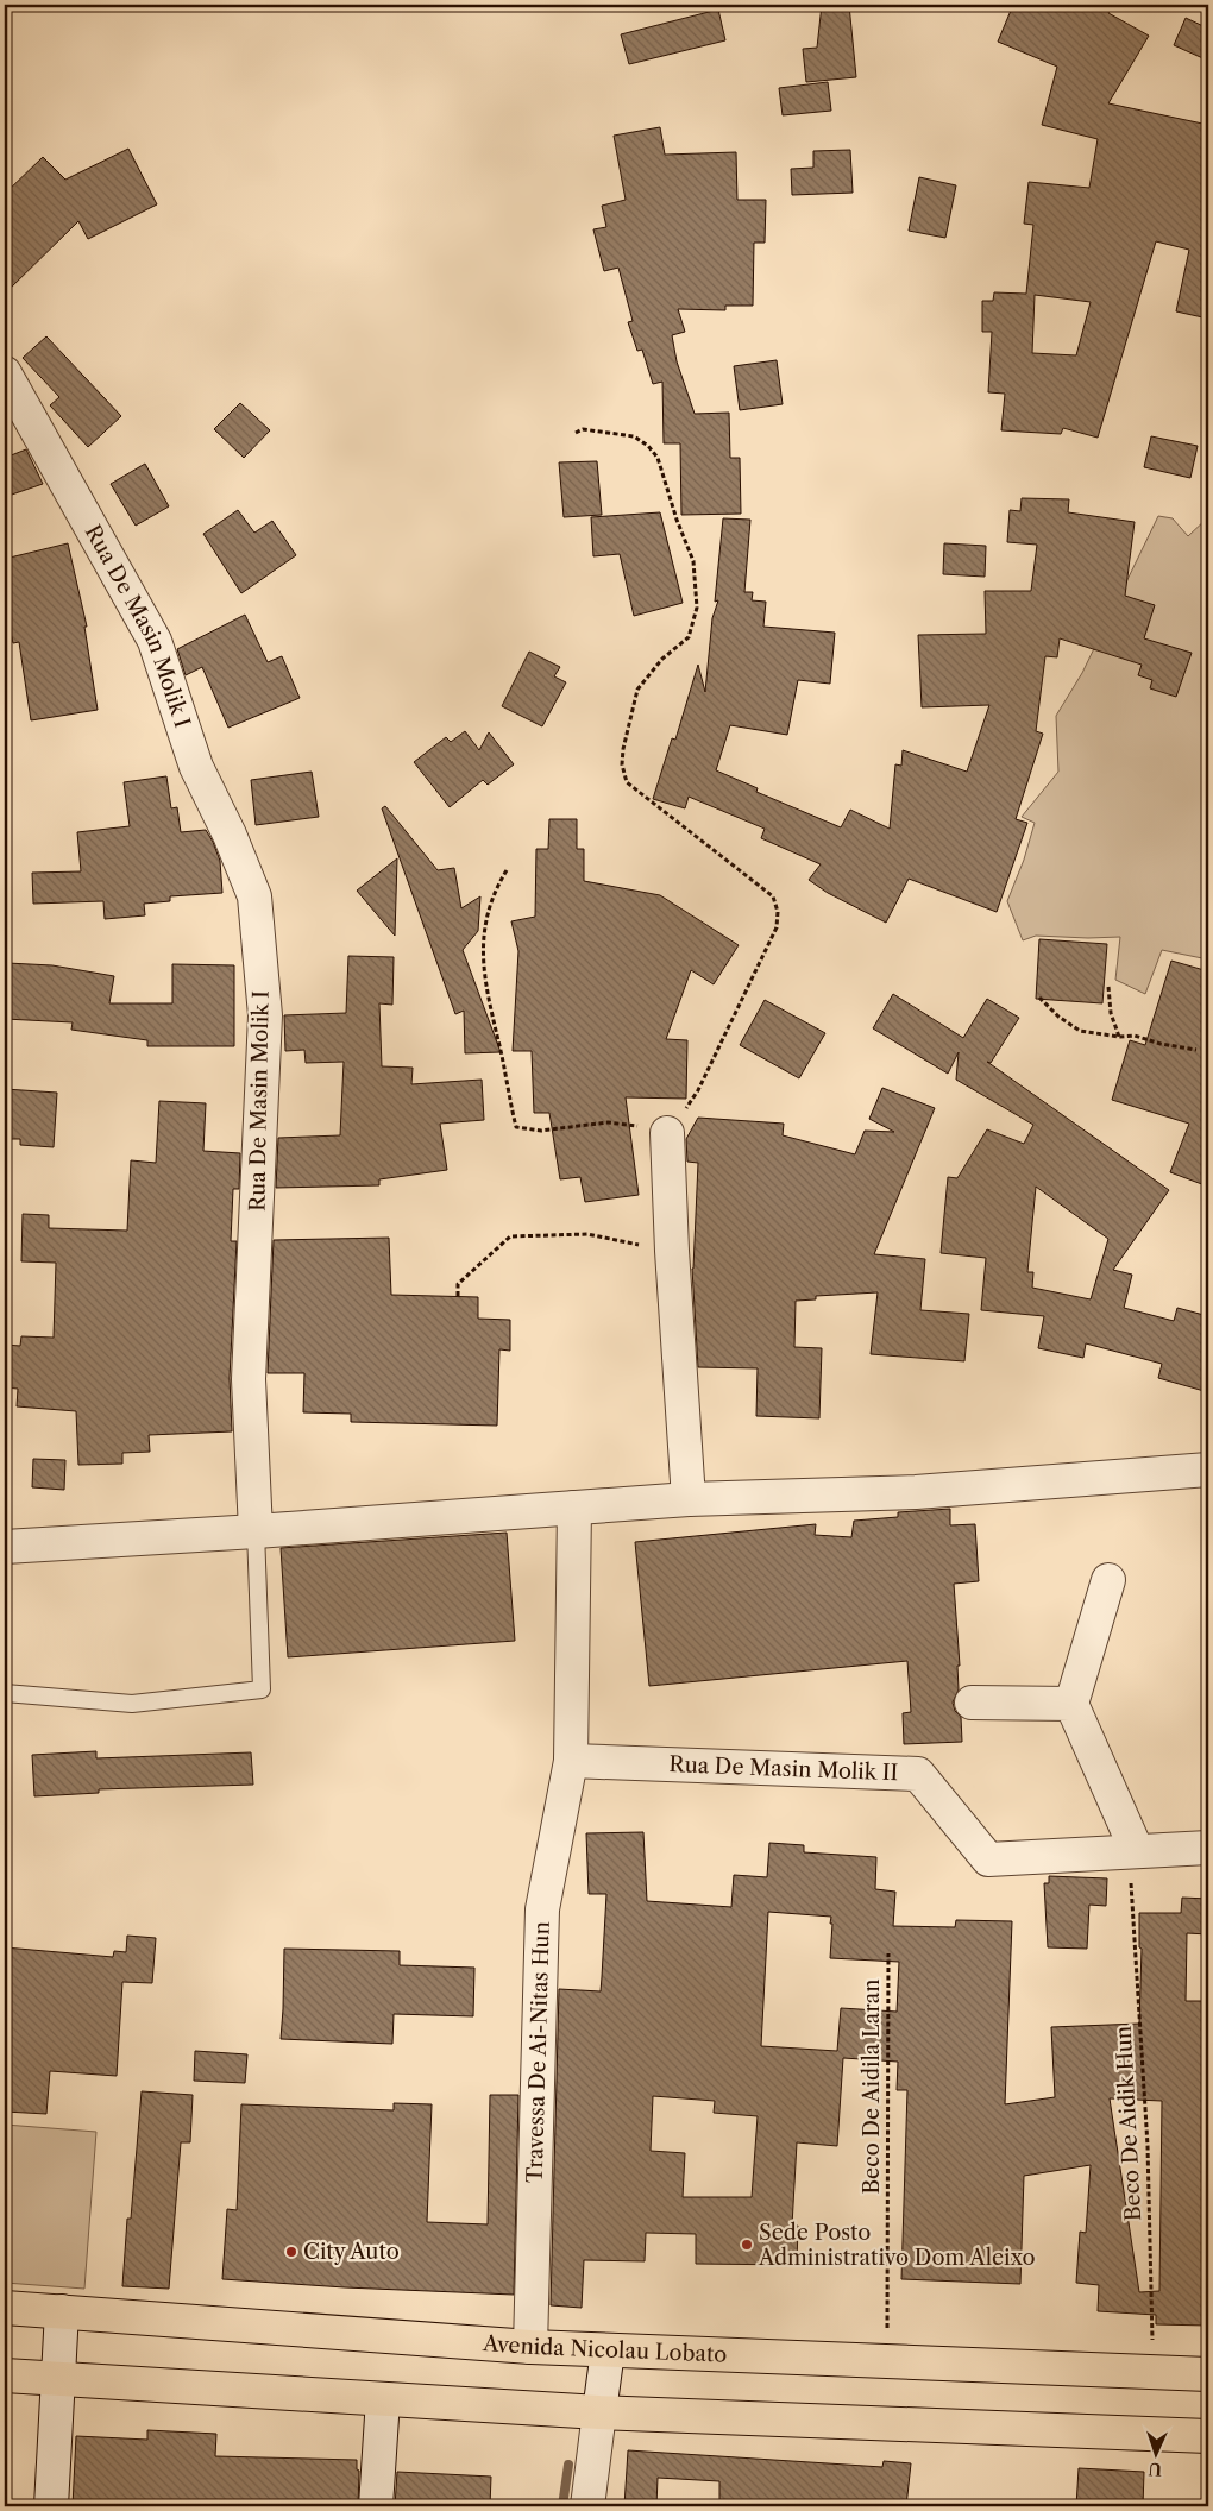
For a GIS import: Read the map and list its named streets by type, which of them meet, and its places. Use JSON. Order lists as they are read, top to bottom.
{
  "streets": {
    "main road": ["Avenida Nicolau Lobato"],
    "street": ["Rua De Masin Molik I", "Rua De Masin Molik II", "Travessa De Ai-Nitas Hun"],
    "path": ["Beco De Aidila Laran", "Beco De Aidik Hun"]
  },
  "crossings": [
    ["Rua De Masin Molik II", "Travessa De Ai-Nitas Hun"],
    ["Rua De Masin Molik II", "Beco De Aidik Hun"],
    ["Travessa De Ai-Nitas Hun", "Avenida Nicolau Lobato"],
    ["Beco De Aidila Laran", "Avenida Nicolau Lobato"],
    ["Beco De Aidik Hun", "Avenida Nicolau Lobato"]
  ],
  "places": ["Sede Posto Administrativo Dom Aleixo", "City Auto"],
  "north": "bottom"
}
